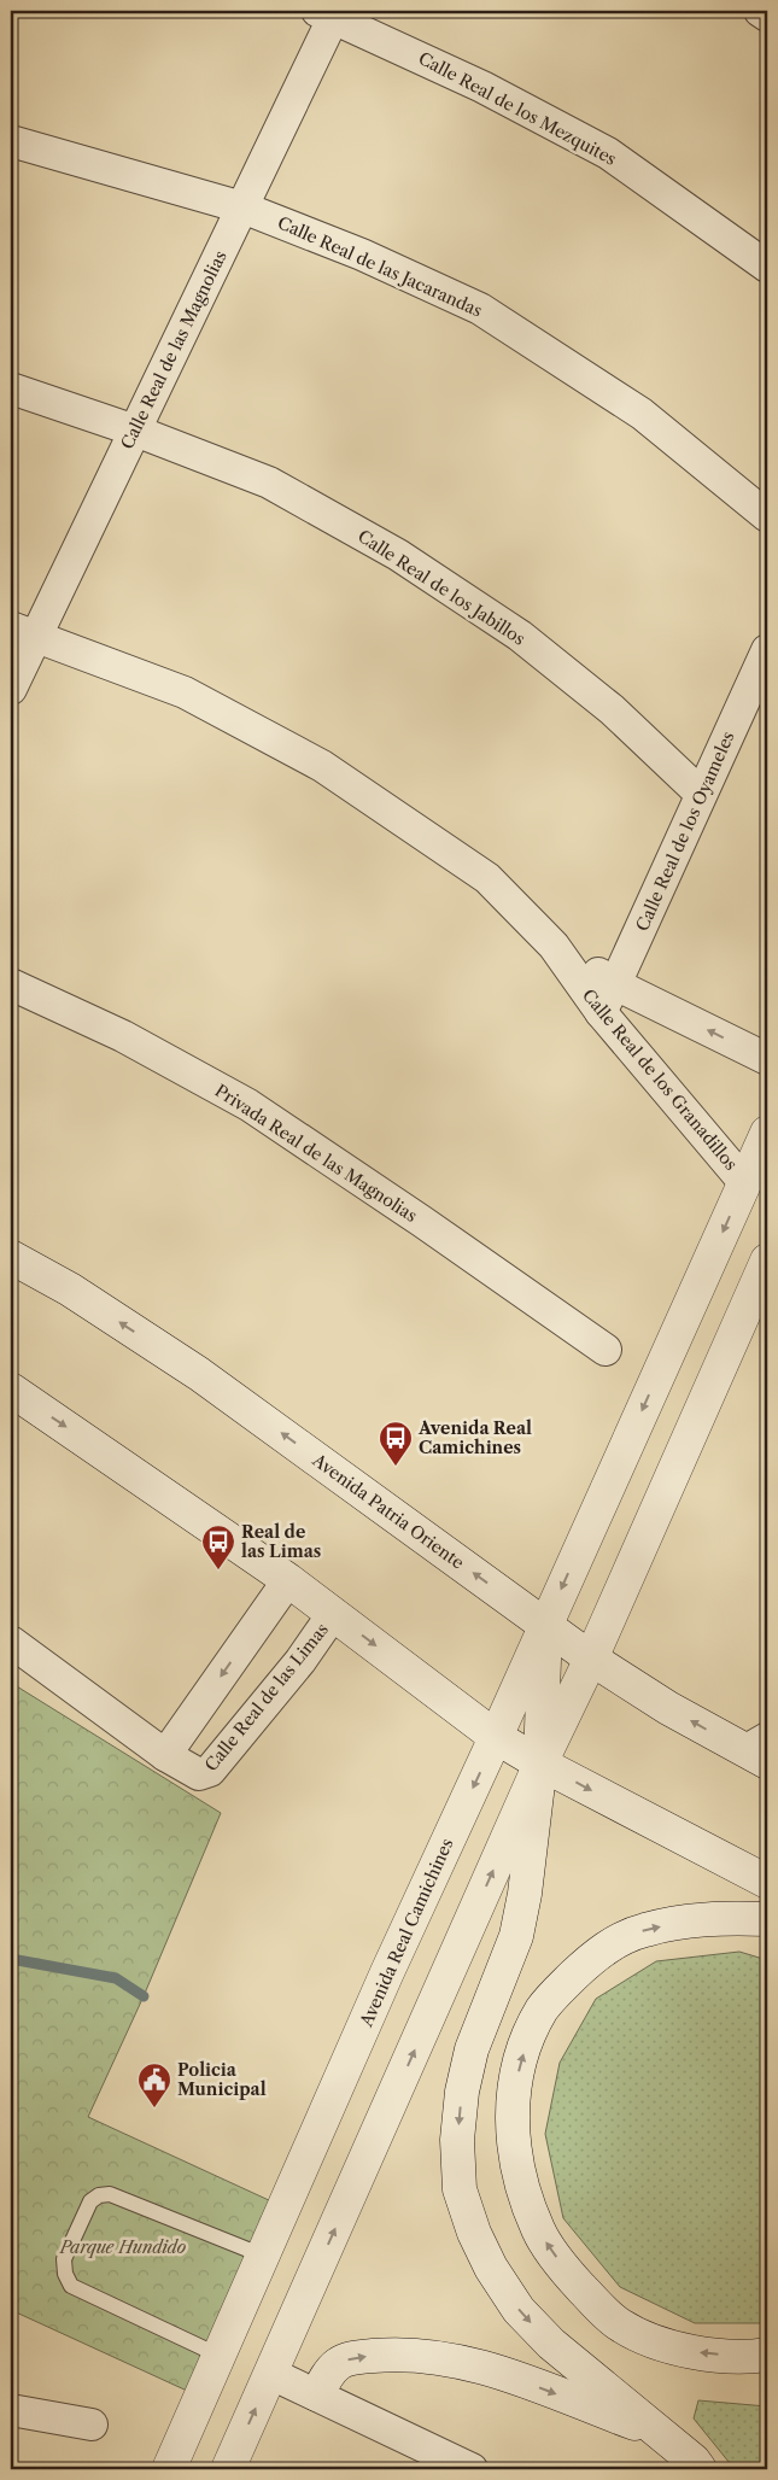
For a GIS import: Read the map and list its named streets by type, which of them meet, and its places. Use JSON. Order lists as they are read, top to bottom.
{
  "streets": {
    "main road": ["Avenida Patria Oriente", "Avenida Real Camichines"],
    "street": [
      "Calle Real de los Mezquites",
      "Calle Real de las Jacarandas",
      "Calle Real de las Magnolias",
      "Calle Real de los Jabillos",
      "Calle Real de los Oyameles",
      "Calle Real de los Granadillos",
      "Privada Real de las Magnolias",
      "Calle Real de las Limas"
    ]
  },
  "crossings": [
    ["Calle Real de los Mezquites", "Calle Real de las Magnolias"],
    ["Calle Real de las Jacarandas", "Calle Real de las Magnolias"],
    ["Calle Real de las Magnolias", "Calle Real de los Jabillos"],
    ["Calle Real de las Magnolias", "Calle Real de los Granadillos"],
    ["Calle Real de los Jabillos", "Calle Real de los Oyameles"],
    ["Calle Real de los Oyameles", "Calle Real de los Granadillos"],
    ["Calle Real de los Granadillos", "Avenida Real Camichines"],
    ["Avenida Patria Oriente", "Avenida Real Camichines"]
  ],
  "parks": ["Parque Hundido"],
  "places": {
    "bus stop": ["Avenida Real Camichines", "Real de las Limas"],
    "public building": ["Policia Municipal"]
  }
}
